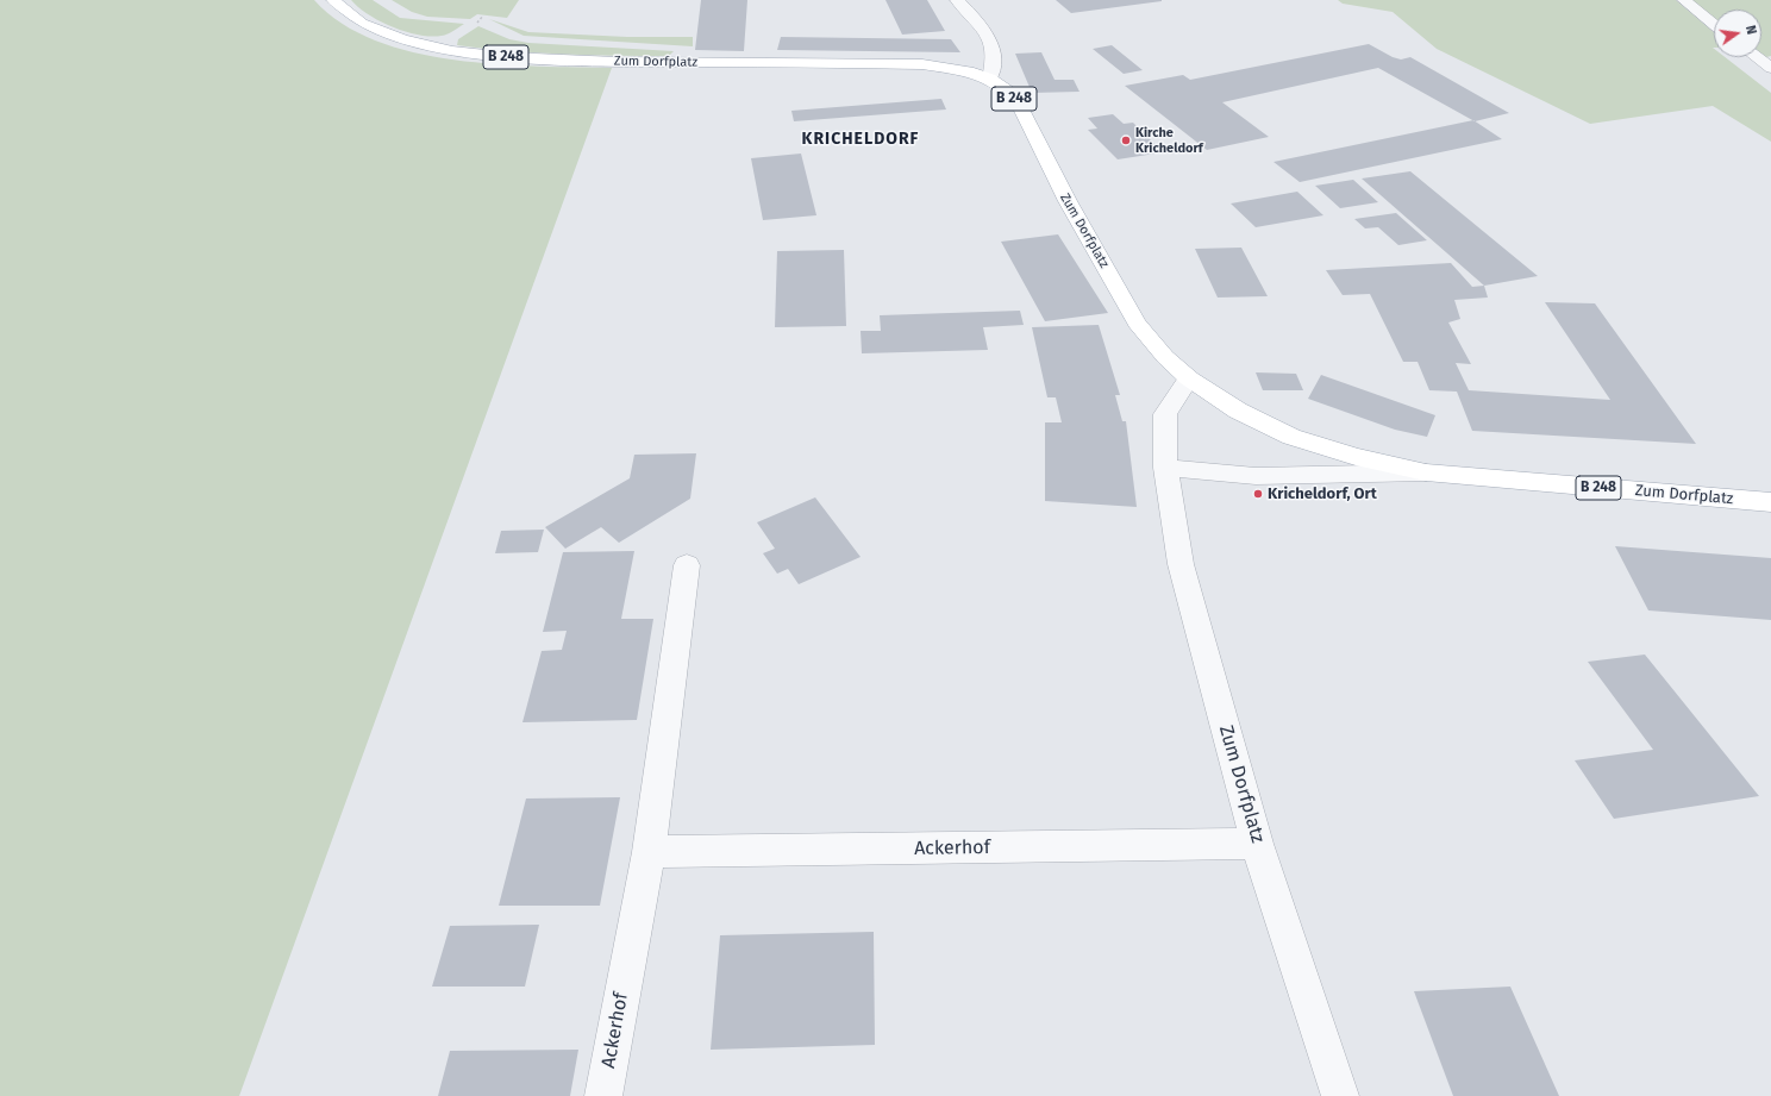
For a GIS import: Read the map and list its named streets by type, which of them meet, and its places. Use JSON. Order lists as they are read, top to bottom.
{
  "streets": {
    "main road": ["B 248", "Zum Dorfplatz"],
    "street": ["Ackerhof"]
  },
  "crossings": [
    ["Zum Dorfplatz", "Ackerhof"]
  ],
  "districts": ["KRICHELDORF"],
  "places": ["Kirche Kricheldorf", "Kricheldorf, Ort"],
  "north": "right"
}
